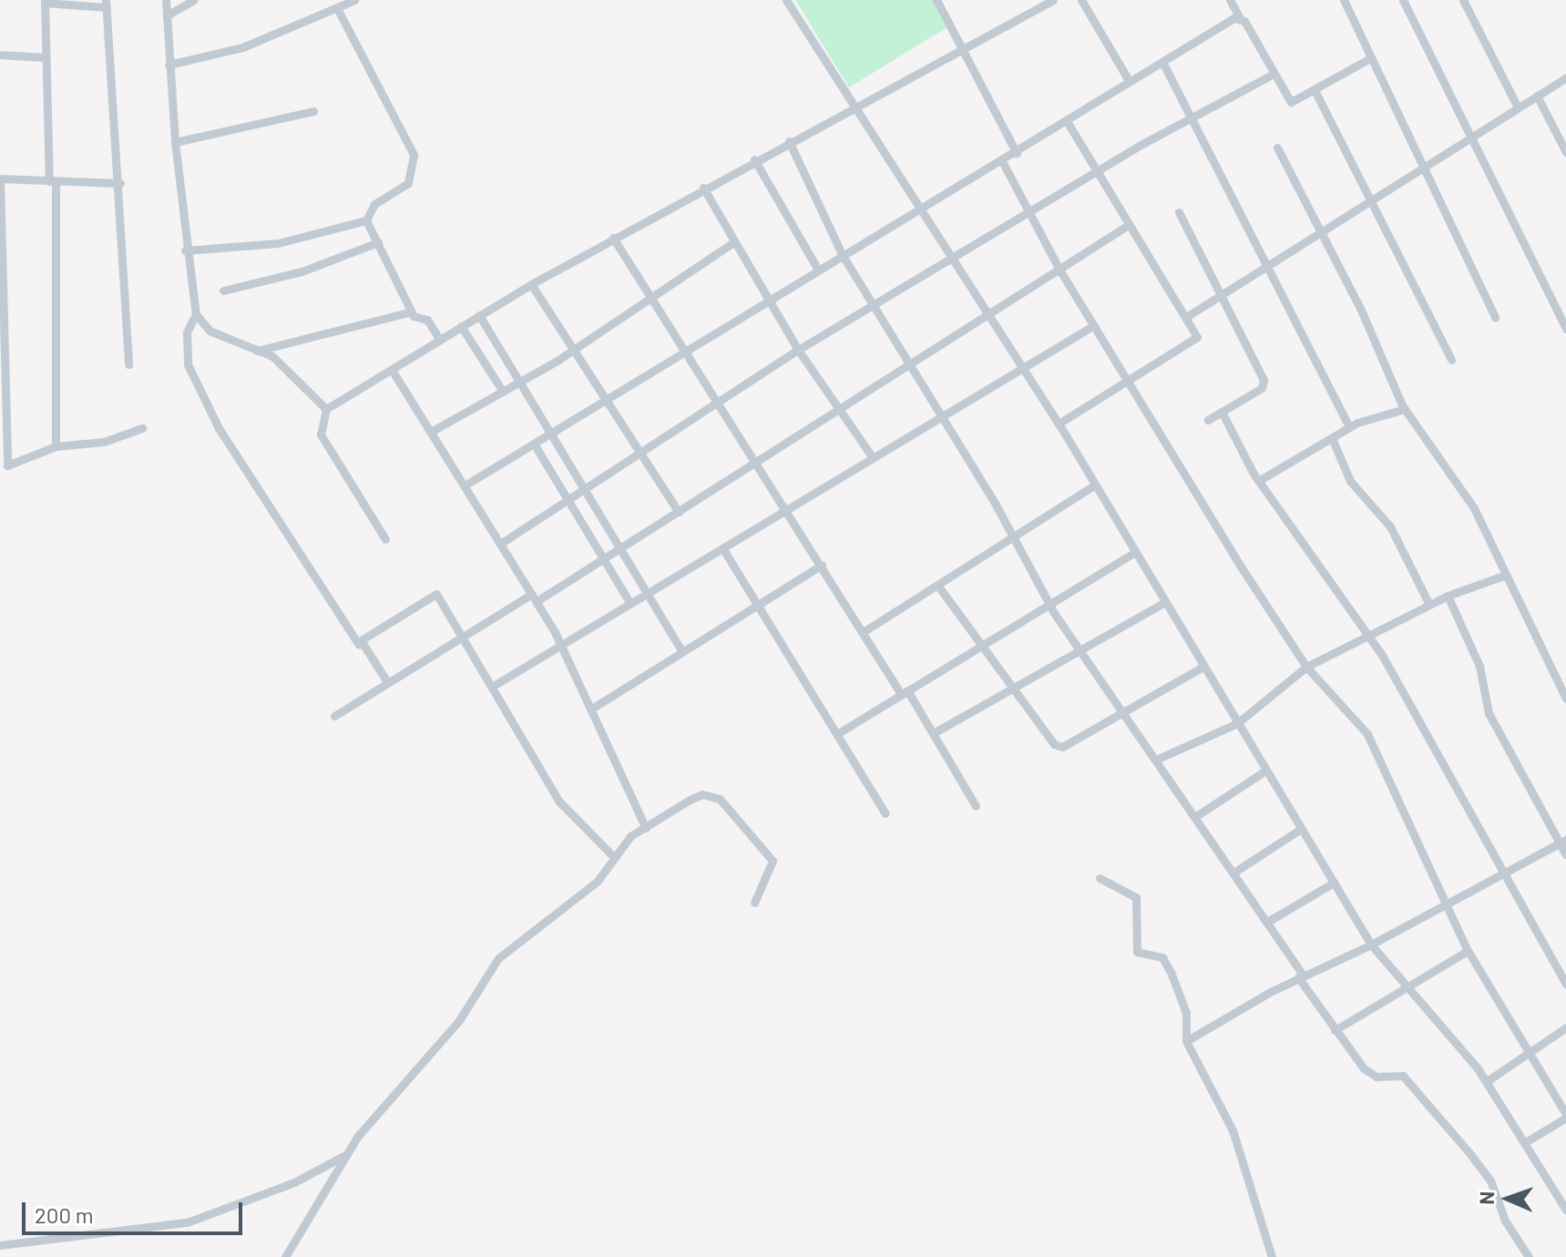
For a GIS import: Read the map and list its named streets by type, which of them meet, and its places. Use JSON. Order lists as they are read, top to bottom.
{
  "scale_bar": "200 m",
  "north": "left"
}
